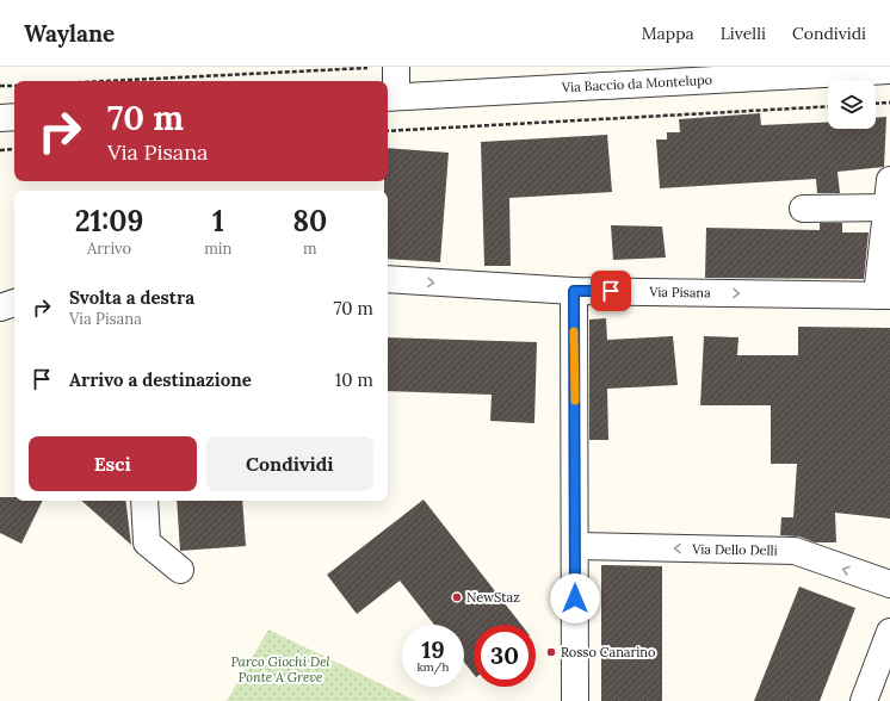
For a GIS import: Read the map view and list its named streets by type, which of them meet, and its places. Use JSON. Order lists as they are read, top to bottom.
{
  "streets": {
    "street": ["Via Baccio da Montelupo", "Via Pisana", "Via Dello Delli"]
  },
  "one_way": ["Via Pisana", "Via Dello Delli"],
  "parks": ["Parco Giochi Del Ponte A Greve"],
  "places": ["NewStaz", "Rosso Canarino"],
  "page": {
    "header": "Waylane",
    "nav": ["Mappa", "Livelli", "Condividi"],
    "turn": ["70 m", "Via Pisana"],
    "eta": [
      "21:09",
      "Arrivo",
      "1",
      "min",
      "80",
      "m"
    ],
    "list": [
      {
        "name": "Svolta a destra",
        "note": "Via Pisana",
        "value": "70 m"
      },
      {
        "name": "Arrivo a destinazione",
        "value": "10 m"
      }
    ],
    "buttons": ["Esci", "Condividi"],
    "speed": "19 km/h",
    "limit": "30"
  }
}
